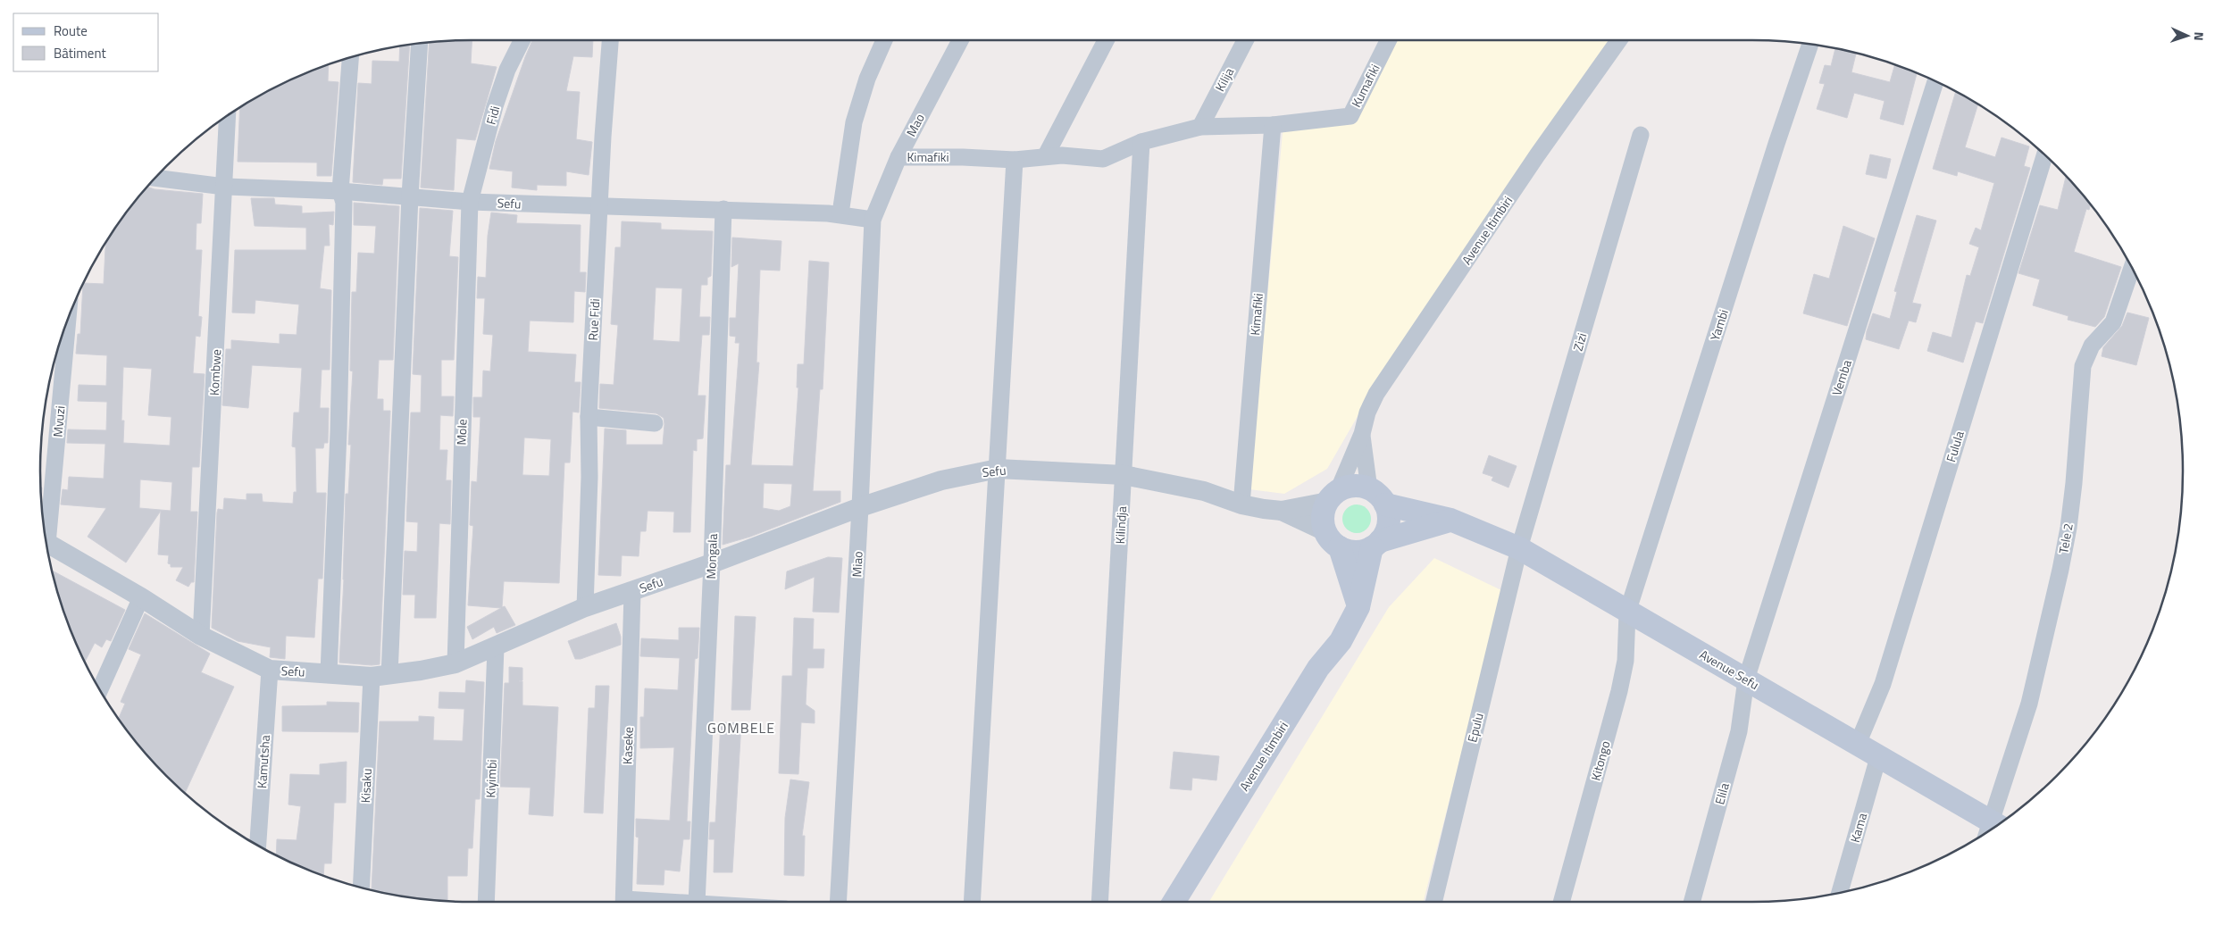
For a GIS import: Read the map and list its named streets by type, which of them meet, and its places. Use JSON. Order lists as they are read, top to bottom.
{
  "streets": {
    "main road": ["Avenue Itimbiri", "Avenue Sefu"],
    "street": [
      "Kilija",
      "Kumafiki",
      "Fidi",
      "Mao",
      "Kimafiki",
      "Sefu",
      "Rue Fidi",
      "Yambi",
      "Zizi",
      "Kombwe",
      "Vemba",
      "Mvuzi",
      "Mole",
      "Fulula",
      "Kilindja",
      "Tele 2",
      "Mongala",
      "Miao",
      "Epulu",
      "Kaseke",
      "Kitongo",
      "Kamutsha",
      "Kiyimbi",
      "Kisaku",
      "Elila",
      "Kama"
    ]
  },
  "crossings": [
    ["Kilija", "Kimafiki"],
    ["Kumafiki", "Kimafiki"],
    ["Fidi", "Sefu"],
    ["Fidi", "Mole"],
    ["Mao", "Kimafiki"],
    ["Mao", "Sefu"],
    ["Mao", "Miao"],
    ["Kimafiki", "Sefu"],
    ["Kimafiki", "Kilindja"],
    ["Sefu", "Rue Fidi"],
    ["Sefu", "Kombwe"],
    ["Sefu", "Mole"],
    ["Sefu", "Kilindja"],
    ["Sefu", "Mongala"],
    ["Sefu", "Miao"],
    ["Sefu", "Kaseke"],
    ["Sefu", "Kamutsha"],
    ["Sefu", "Kiyimbi"],
    ["Sefu", "Kisaku"],
    ["Avenue Itimbiri", "Avenue Sefu"],
    ["Yambi", "Avenue Sefu"],
    ["Yambi", "Kitongo"],
    ["Zizi", "Avenue Sefu"],
    ["Zizi", "Epulu"],
    ["Vemba", "Avenue Sefu"],
    ["Vemba", "Elila"],
    ["Fulula", "Avenue Sefu"],
    ["Avenue Sefu", "Epulu"],
    ["Avenue Sefu", "Kitongo"],
    ["Avenue Sefu", "Elila"],
    ["Avenue Sefu", "Kama"]
  ],
  "districts": ["GOMBELE"],
  "legend": ["Route", "Bâtiment"],
  "north": "right"
}
